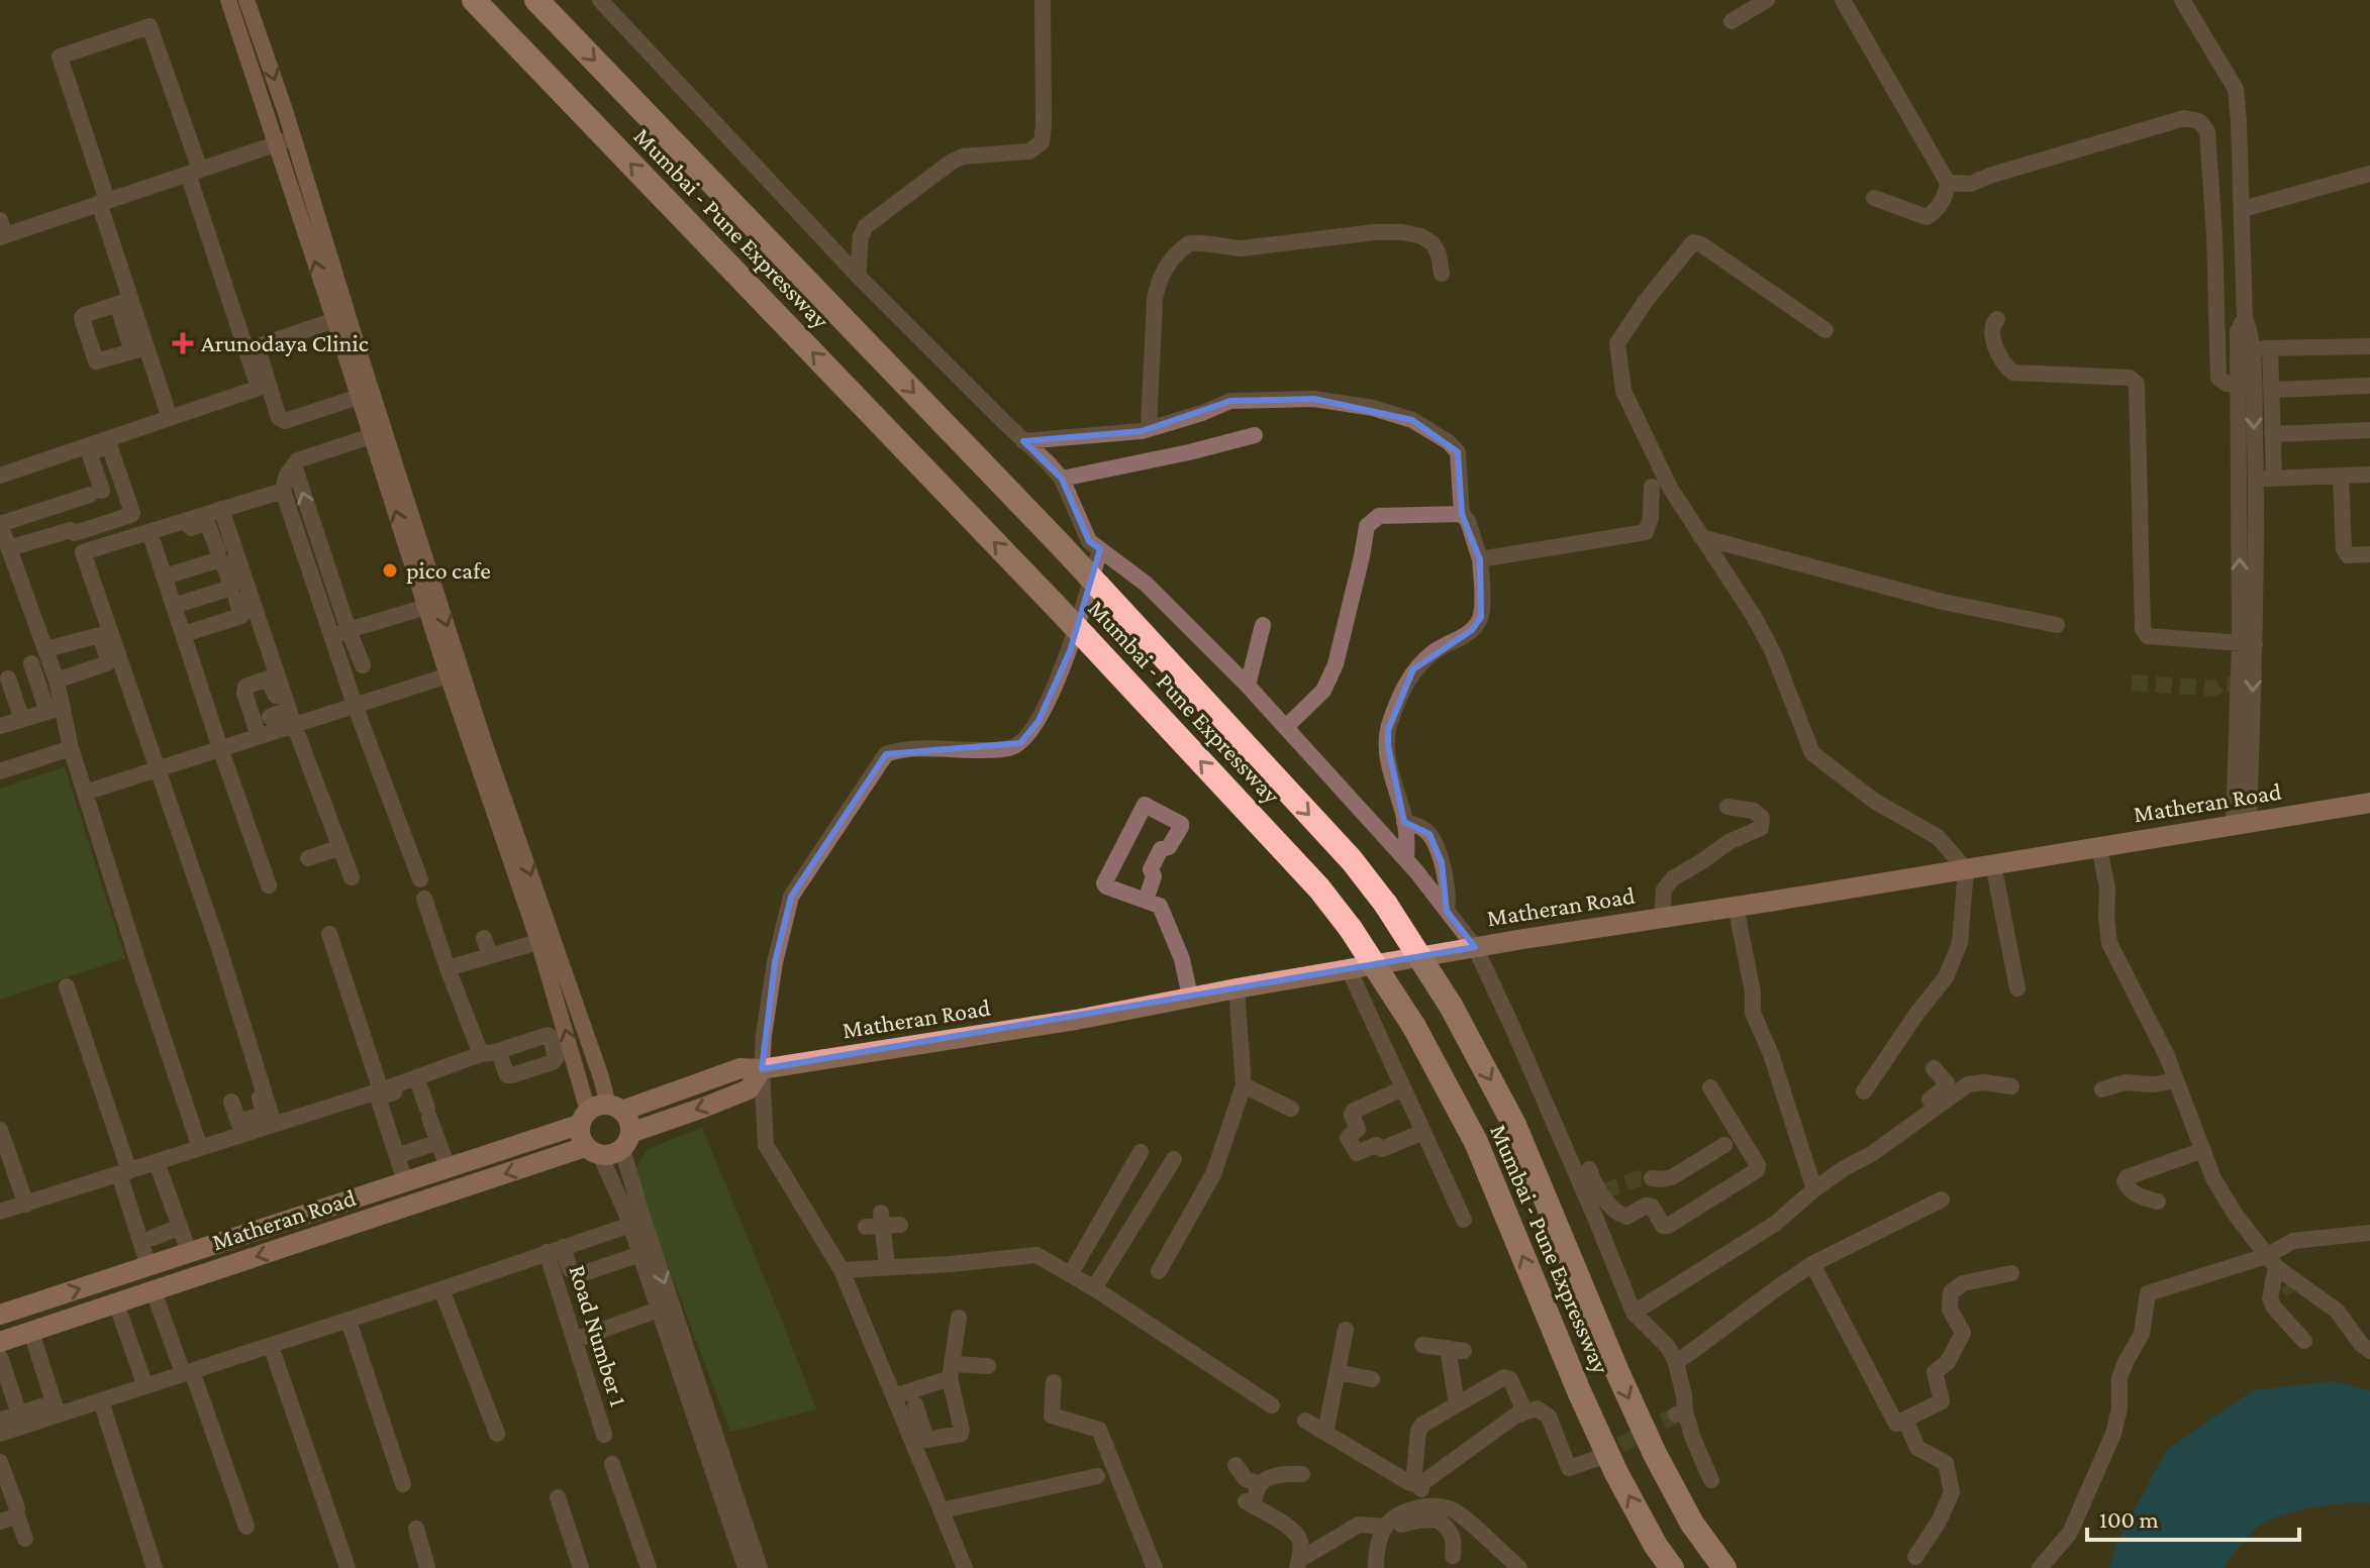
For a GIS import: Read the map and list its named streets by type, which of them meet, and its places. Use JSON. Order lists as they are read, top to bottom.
{
  "streets": {
    "highway": ["Mumbai - Pune Expressway"],
    "main road": ["Matheran Road"],
    "street": ["Road Number 1"]
  },
  "places": {
    "health": ["Arunodaya Clinic"],
    "other": ["pico cafe"]
  },
  "scale_bar": "100 m"
}
